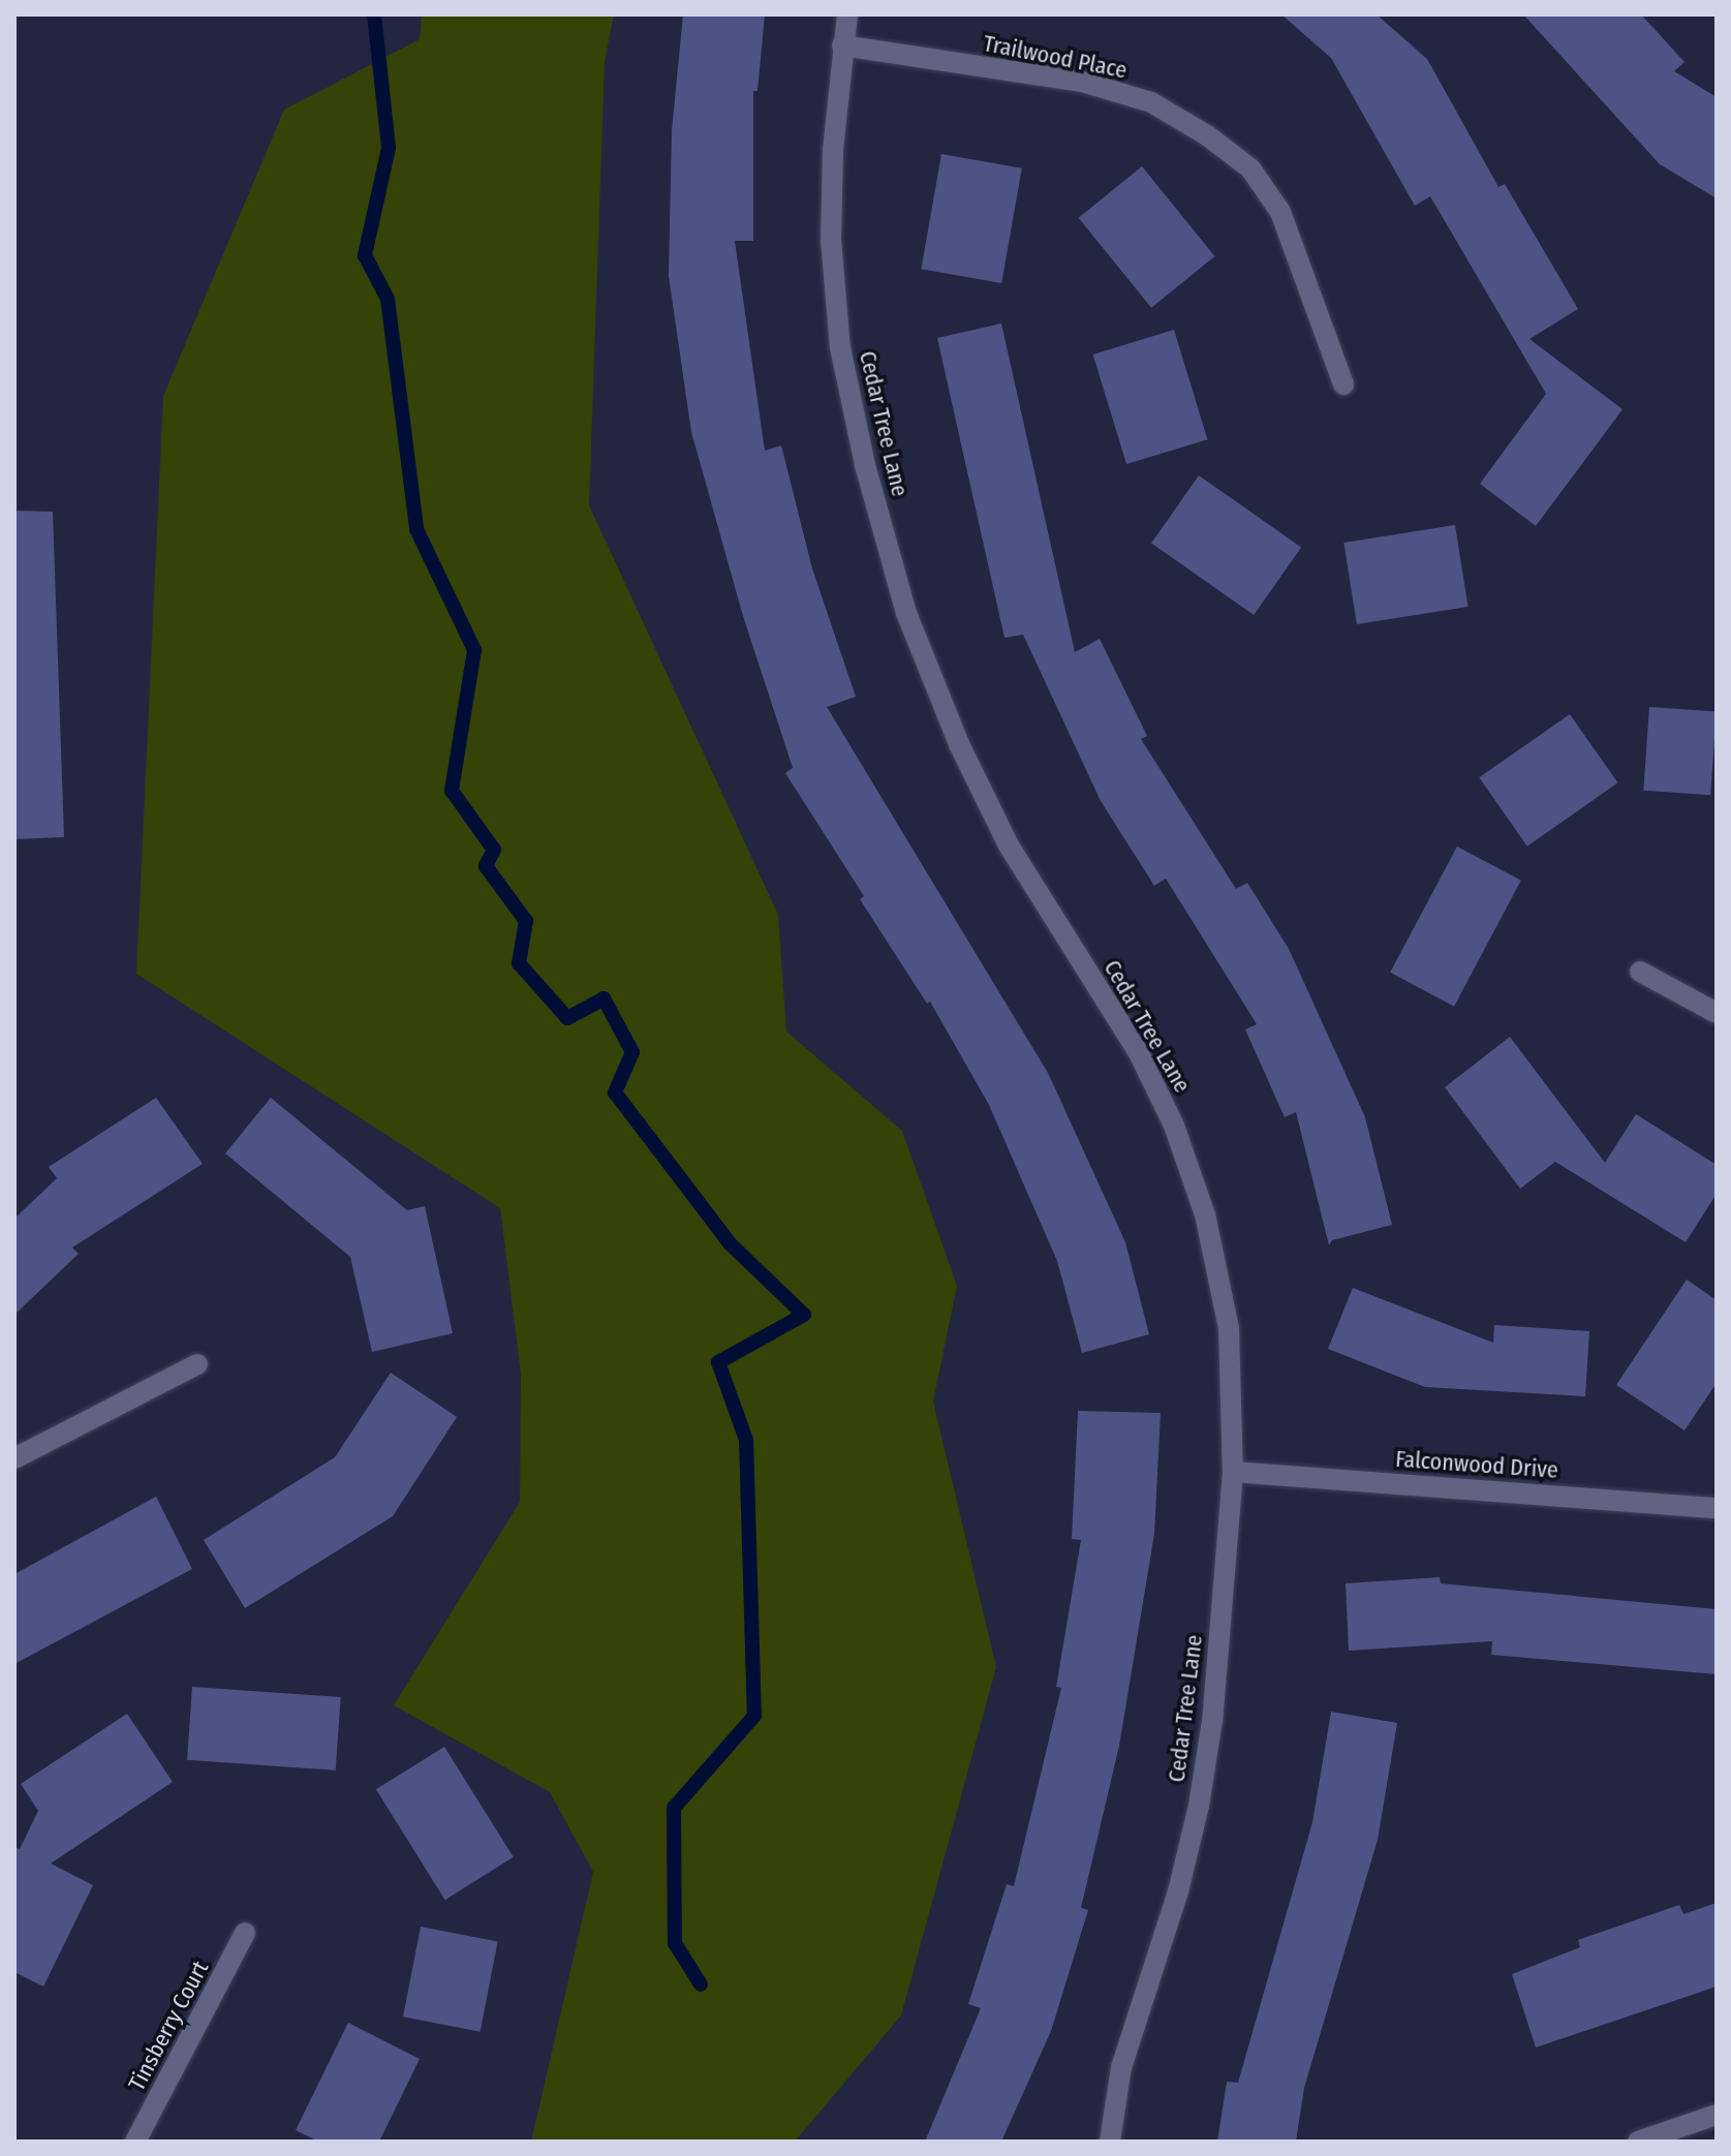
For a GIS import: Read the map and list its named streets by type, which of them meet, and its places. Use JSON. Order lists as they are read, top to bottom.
{
  "streets": {
    "street": [
      "Trailwood Place",
      "Cedar Tree Lane",
      "Falconwood Drive",
      "Tinsberry Court"
    ]
  },
  "crossings": [
    ["Trailwood Place", "Cedar Tree Lane"],
    ["Cedar Tree Lane", "Falconwood Drive"]
  ]
}
